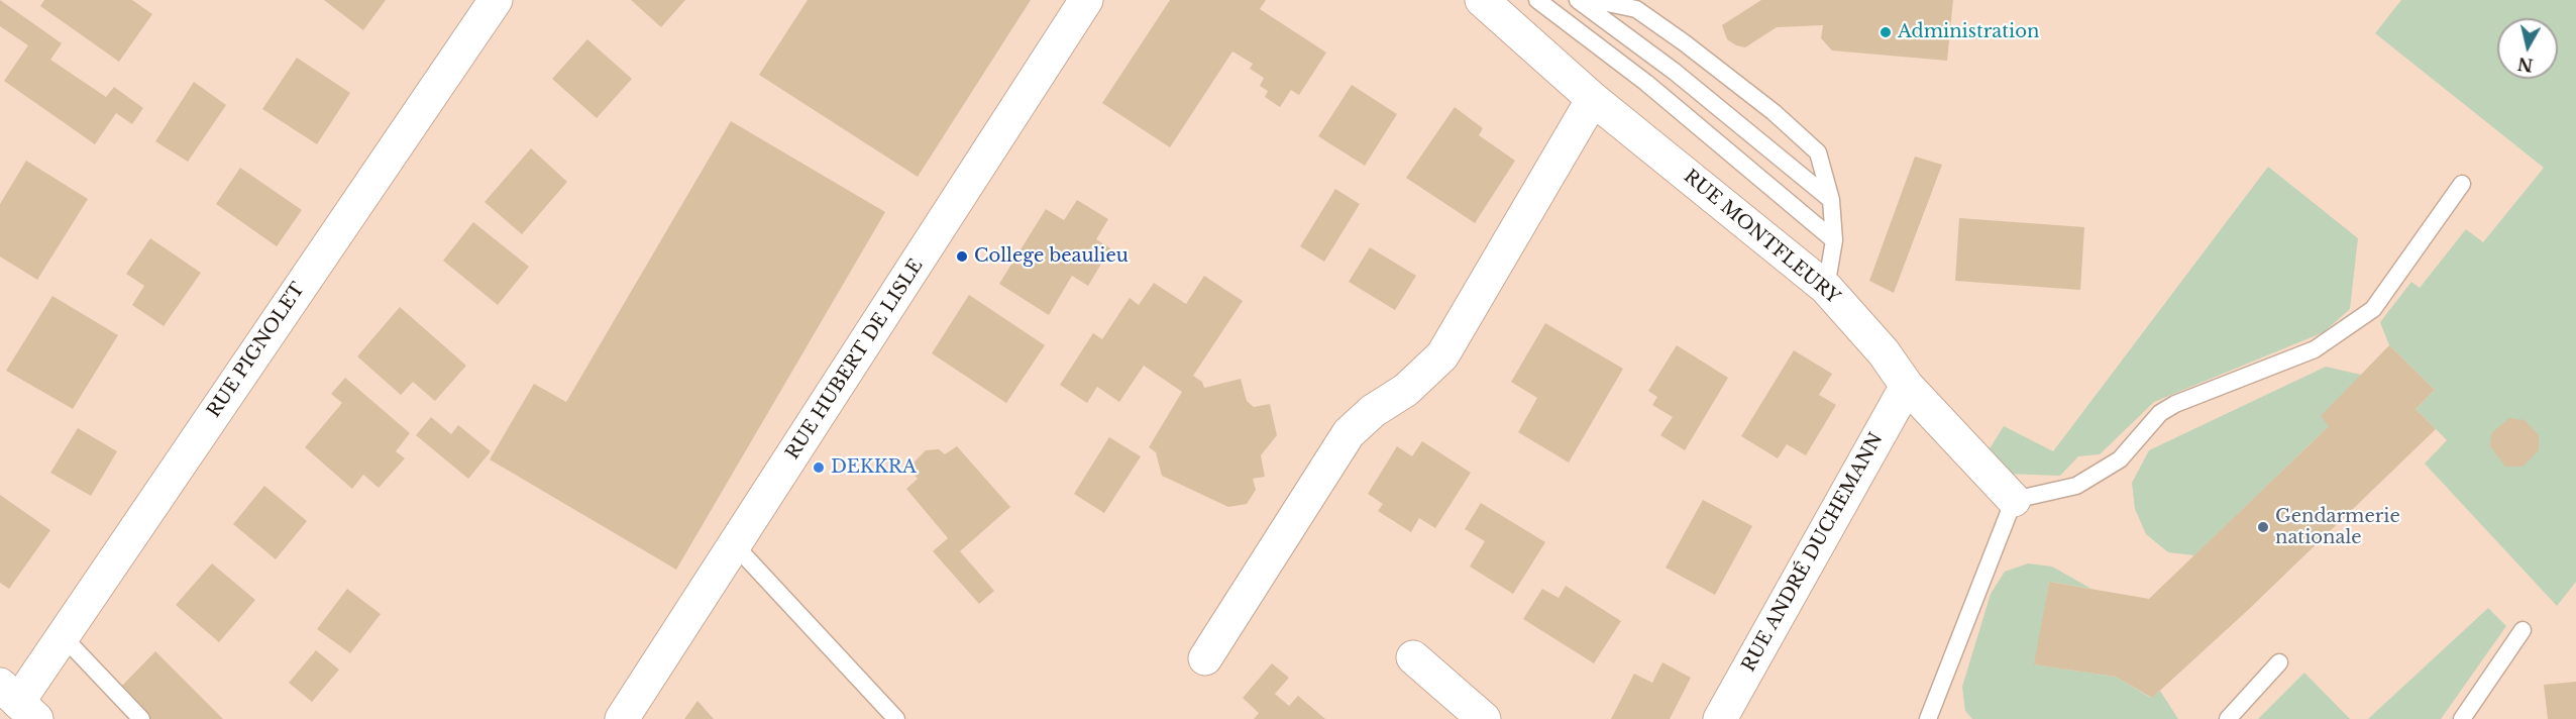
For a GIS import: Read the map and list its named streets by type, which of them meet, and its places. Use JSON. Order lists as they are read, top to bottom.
{
  "streets": {
    "street": [
      "RUE MONTFLEURY",
      "RUE PIGNOLET",
      "RUE HUBERT DE LISLE",
      "RUE ANDRÉ DUCHEMANN"
    ]
  },
  "crossings": [
    ["RUE MONTFLEURY", "RUE ANDRÉ DUCHEMANN"]
  ],
  "places": [
    "Administration",
    "College beaulieu",
    "DEKKRA",
    "Gendarmerie nationale"
  ],
  "north": "bottom"
}
